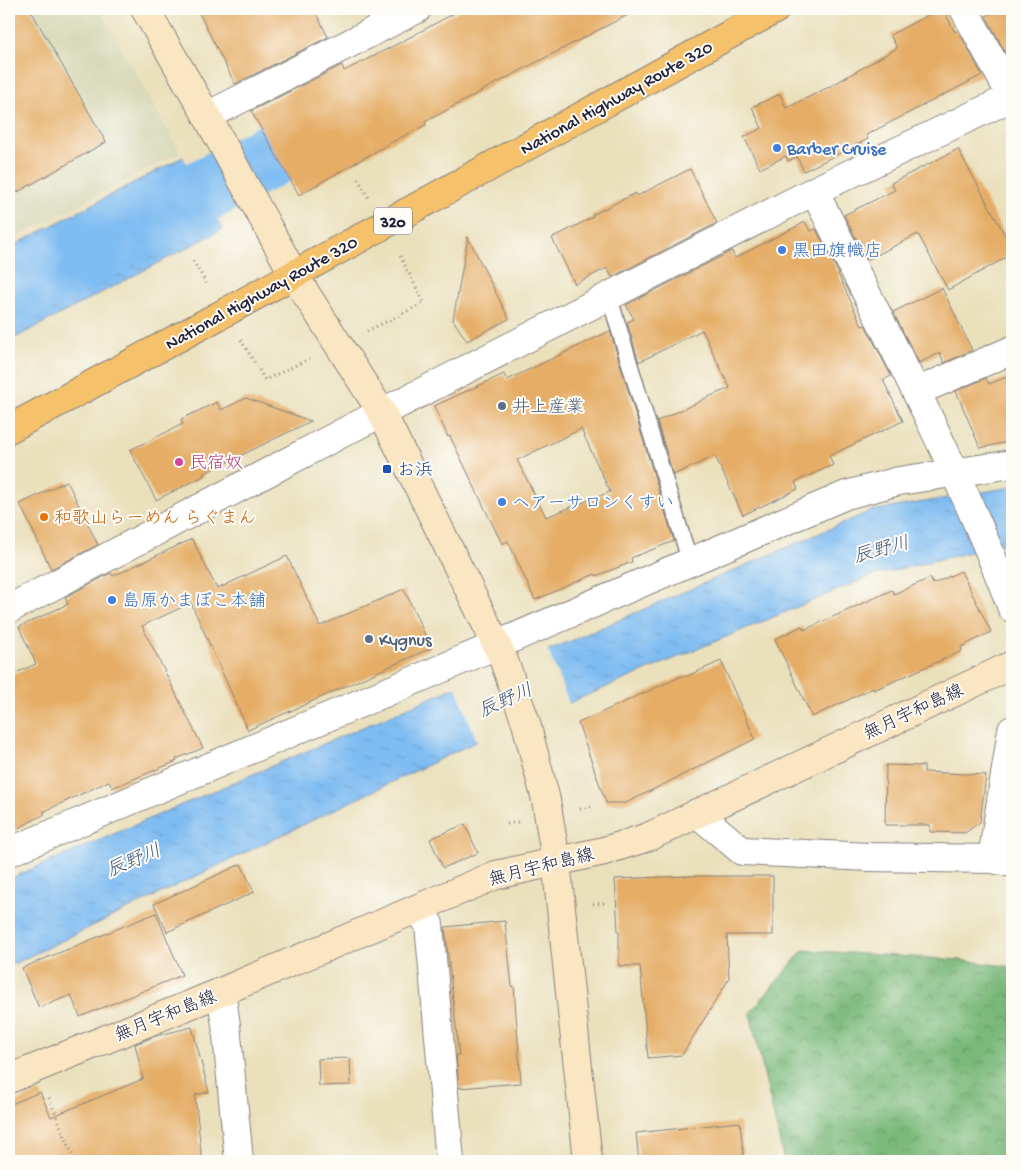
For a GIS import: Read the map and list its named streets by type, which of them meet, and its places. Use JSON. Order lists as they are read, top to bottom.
{
  "streets": {
    "highway": ["National Highway Route 320", "320"],
    "street": ["無月宇和島線"]
  },
  "water": ["辰野川"],
  "places": {
    "other": [
      "Barber Cruise",
      "黒田旗幟店",
      "井上産業",
      "民宿奴",
      "ヘアーサロンくすい",
      "和歌山らーめん らぐまん",
      "島原かまぼこ本舗",
      "Kygnus"
    ],
    "transit": ["お浜"]
  }
}
